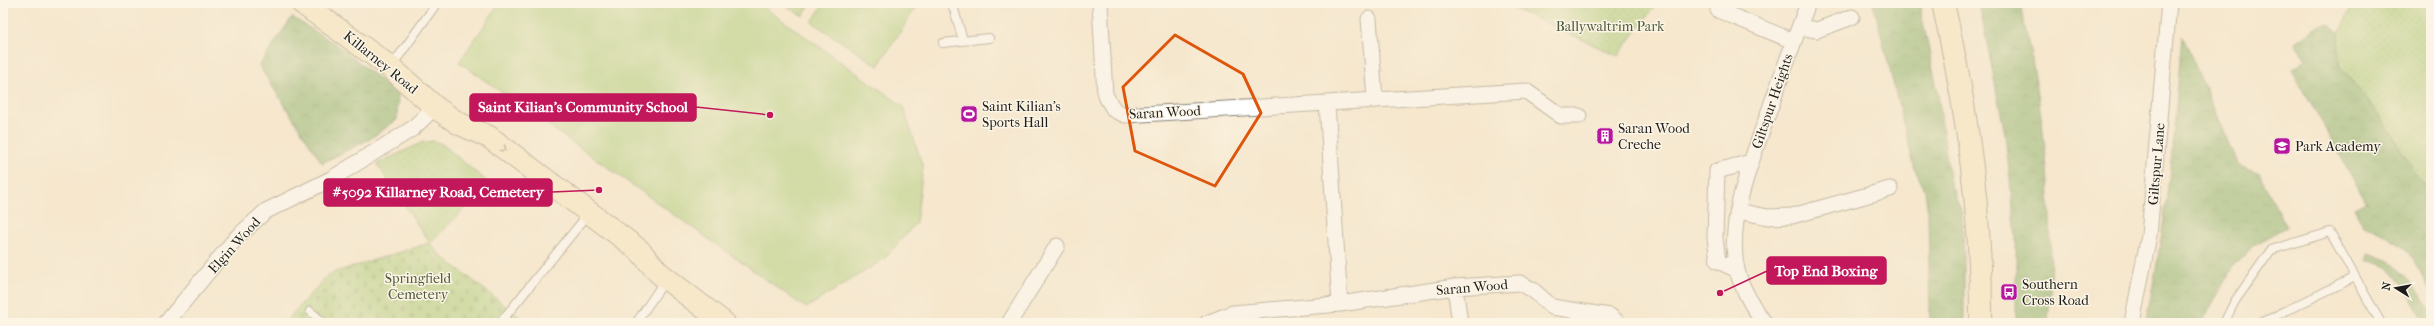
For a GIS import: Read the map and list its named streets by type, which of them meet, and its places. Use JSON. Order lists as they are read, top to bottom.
{
  "streets": {
    "main road": ["Killarney Road"],
    "street": [
      "Giltspur Heights",
      "Saran Wood",
      "Giltspur Lane",
      "Elgin Wood"
    ]
  },
  "crossings": [
    ["Killarney Road", "Elgin Wood"]
  ],
  "parks": ["Ballywaltrim Park", "Springfield Cemetery"],
  "places": {
    "sports": ["Saint Kilian's Sports Hall"],
    "other": ["Saint Kilian's Community School", "#5092 Killarney Road, Cemetery", "Top End Boxing"],
    "building": ["Saran Wood Creche"],
    "school or university": ["Park Academy"],
    "bus stop": ["Southern Cross Road"]
  },
  "north": "left"
}
